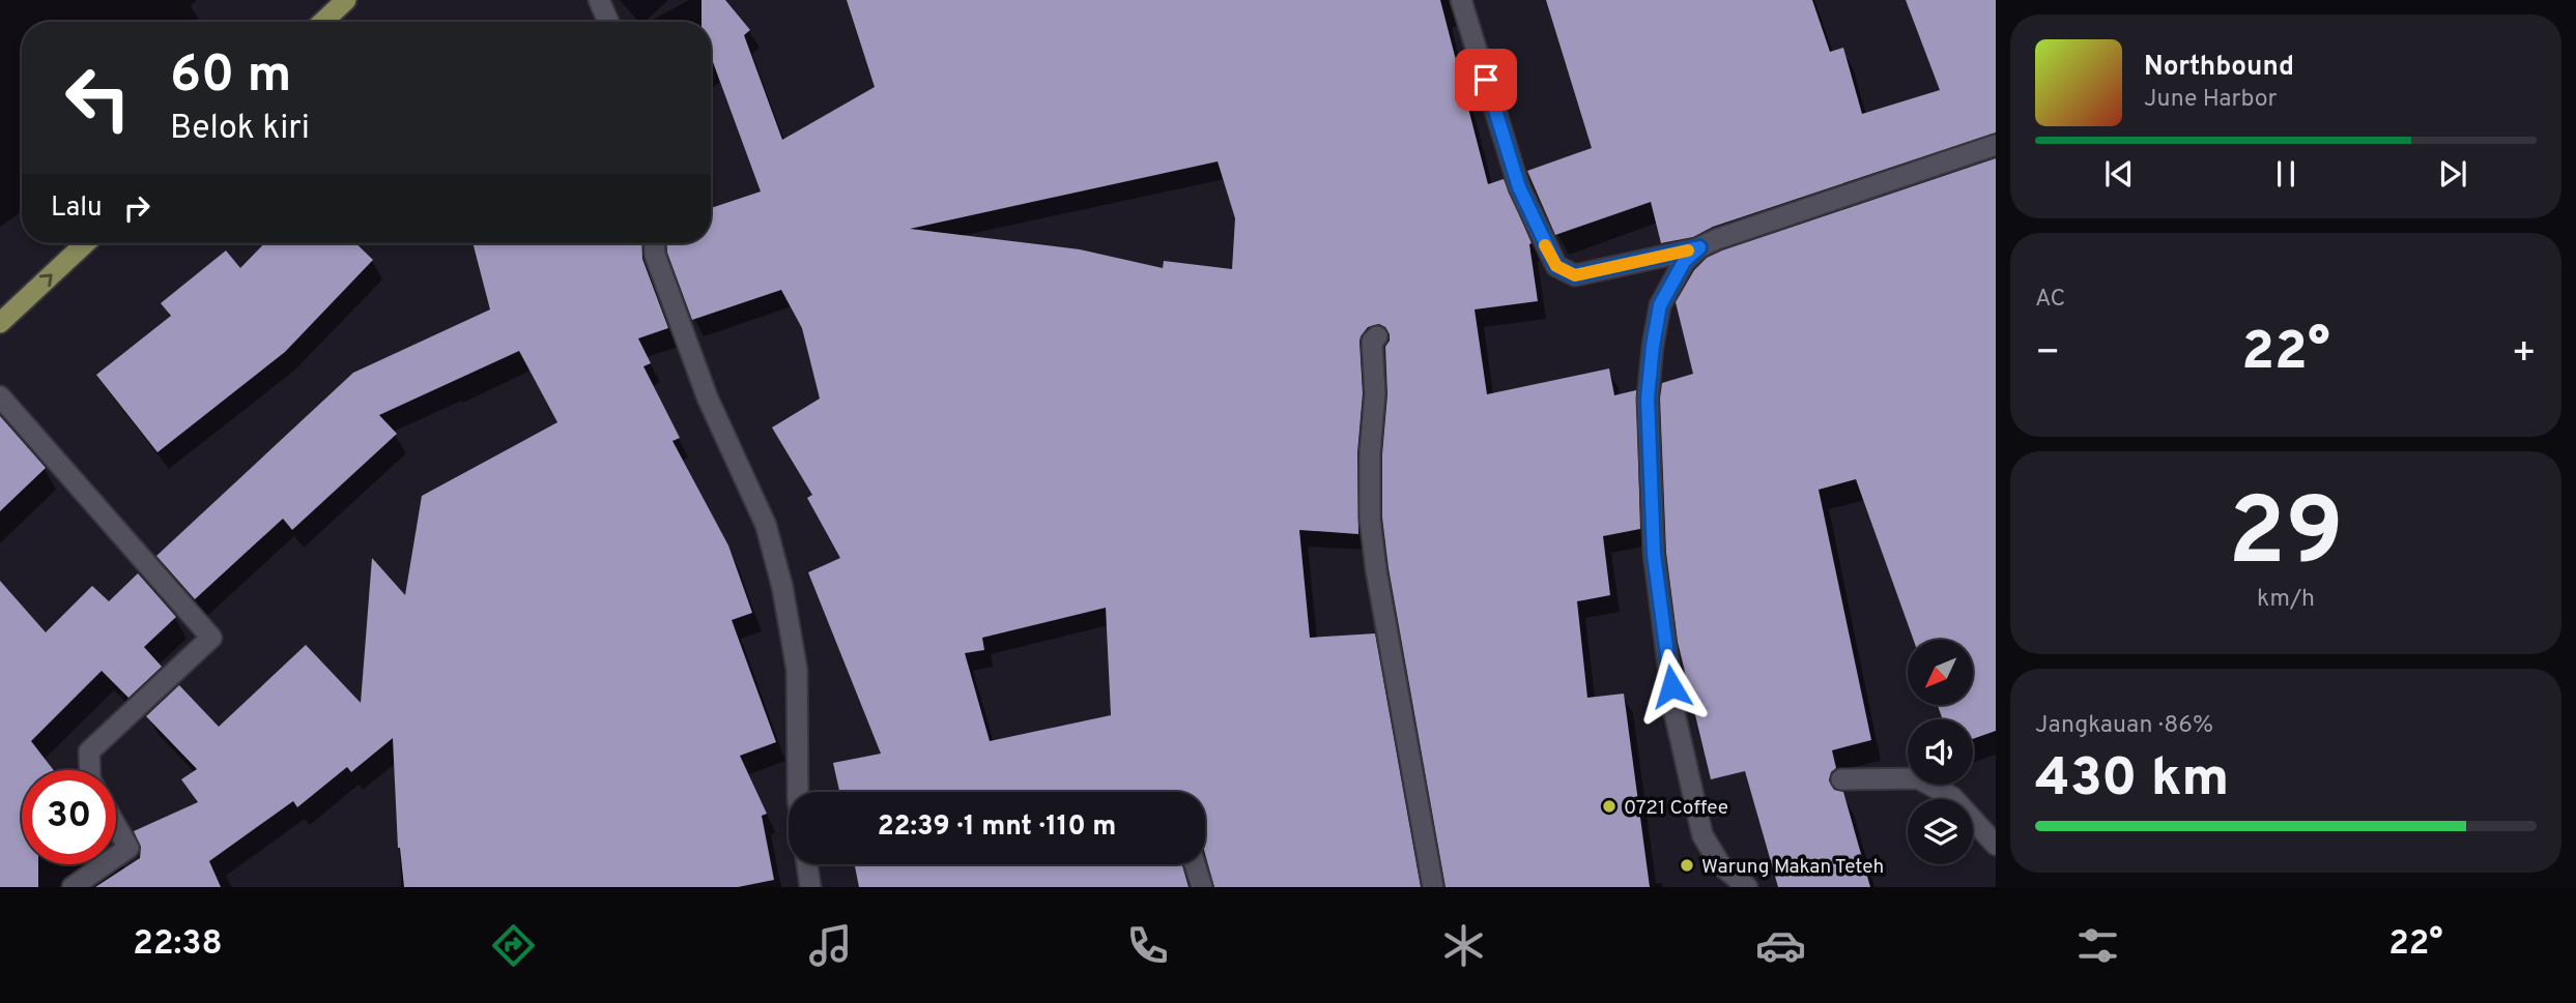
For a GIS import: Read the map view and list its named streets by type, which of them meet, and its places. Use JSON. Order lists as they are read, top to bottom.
{
  "places": ["0721 Coffee", "Warung Makan Teteh"],
  "north": "bottom left",
  "page": {
    "turn": ["60 m", "Belok kiri"],
    "song": ["Northbound", "June Harbor"],
    "then": "Lalu",
    "tile": [
      "AC",
      ["29", "km/h"],
      ["Jangkauan · 86%", "430 km"]
    ],
    "heat": ["−", "22°", "+"],
    "limit": "30",
    "trip": "22:39 · 1 mnt · 110 m",
    "tabs": ["22:38", "22°"]
  }
}
